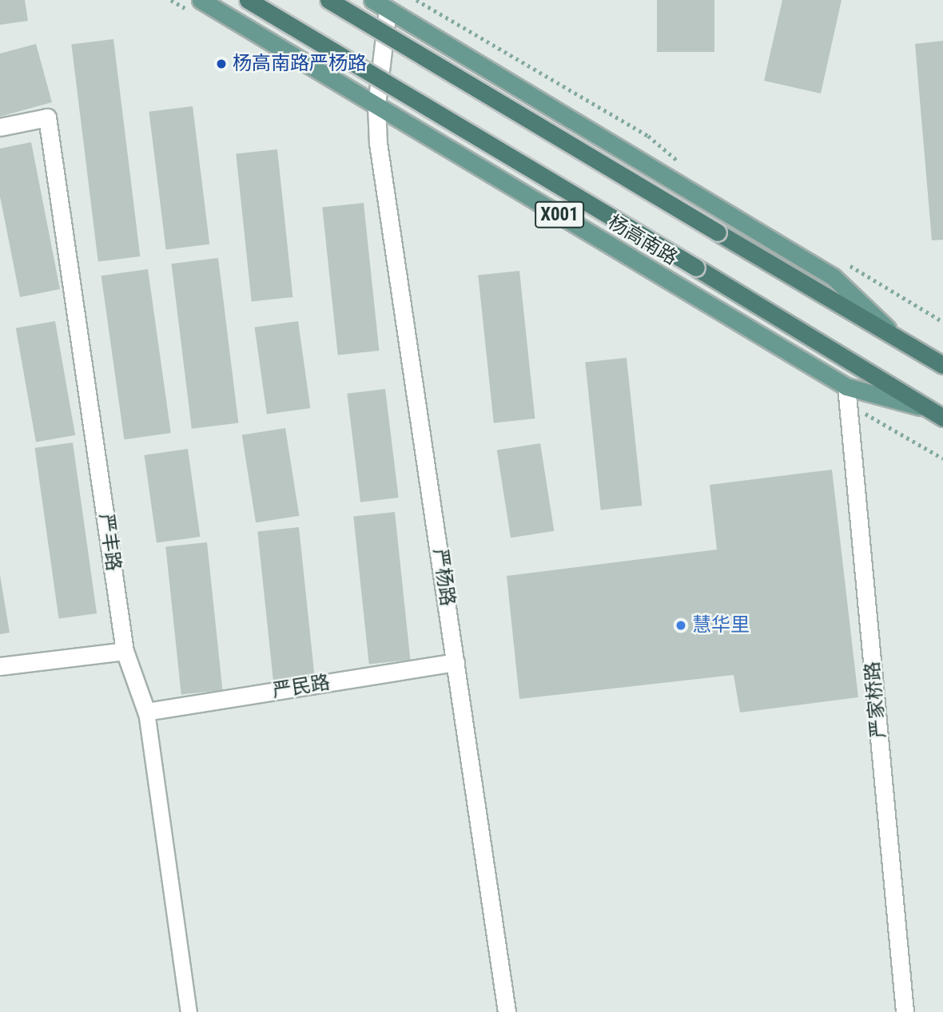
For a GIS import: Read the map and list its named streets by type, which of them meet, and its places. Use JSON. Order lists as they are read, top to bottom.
{
  "streets": {
    "highway": ["X001", "杨高南路"],
    "street": [
      "严丰路",
      "严杨路",
      "严民路",
      "严家桥路"
    ]
  },
  "crossings": [
    ["杨高南路", "严杨路"],
    ["杨高南路", "严家桥路"],
    ["严丰路", "严民路"],
    ["严杨路", "严民路"]
  ],
  "places": ["杨高南路严杨路", "慧华里"]
}
